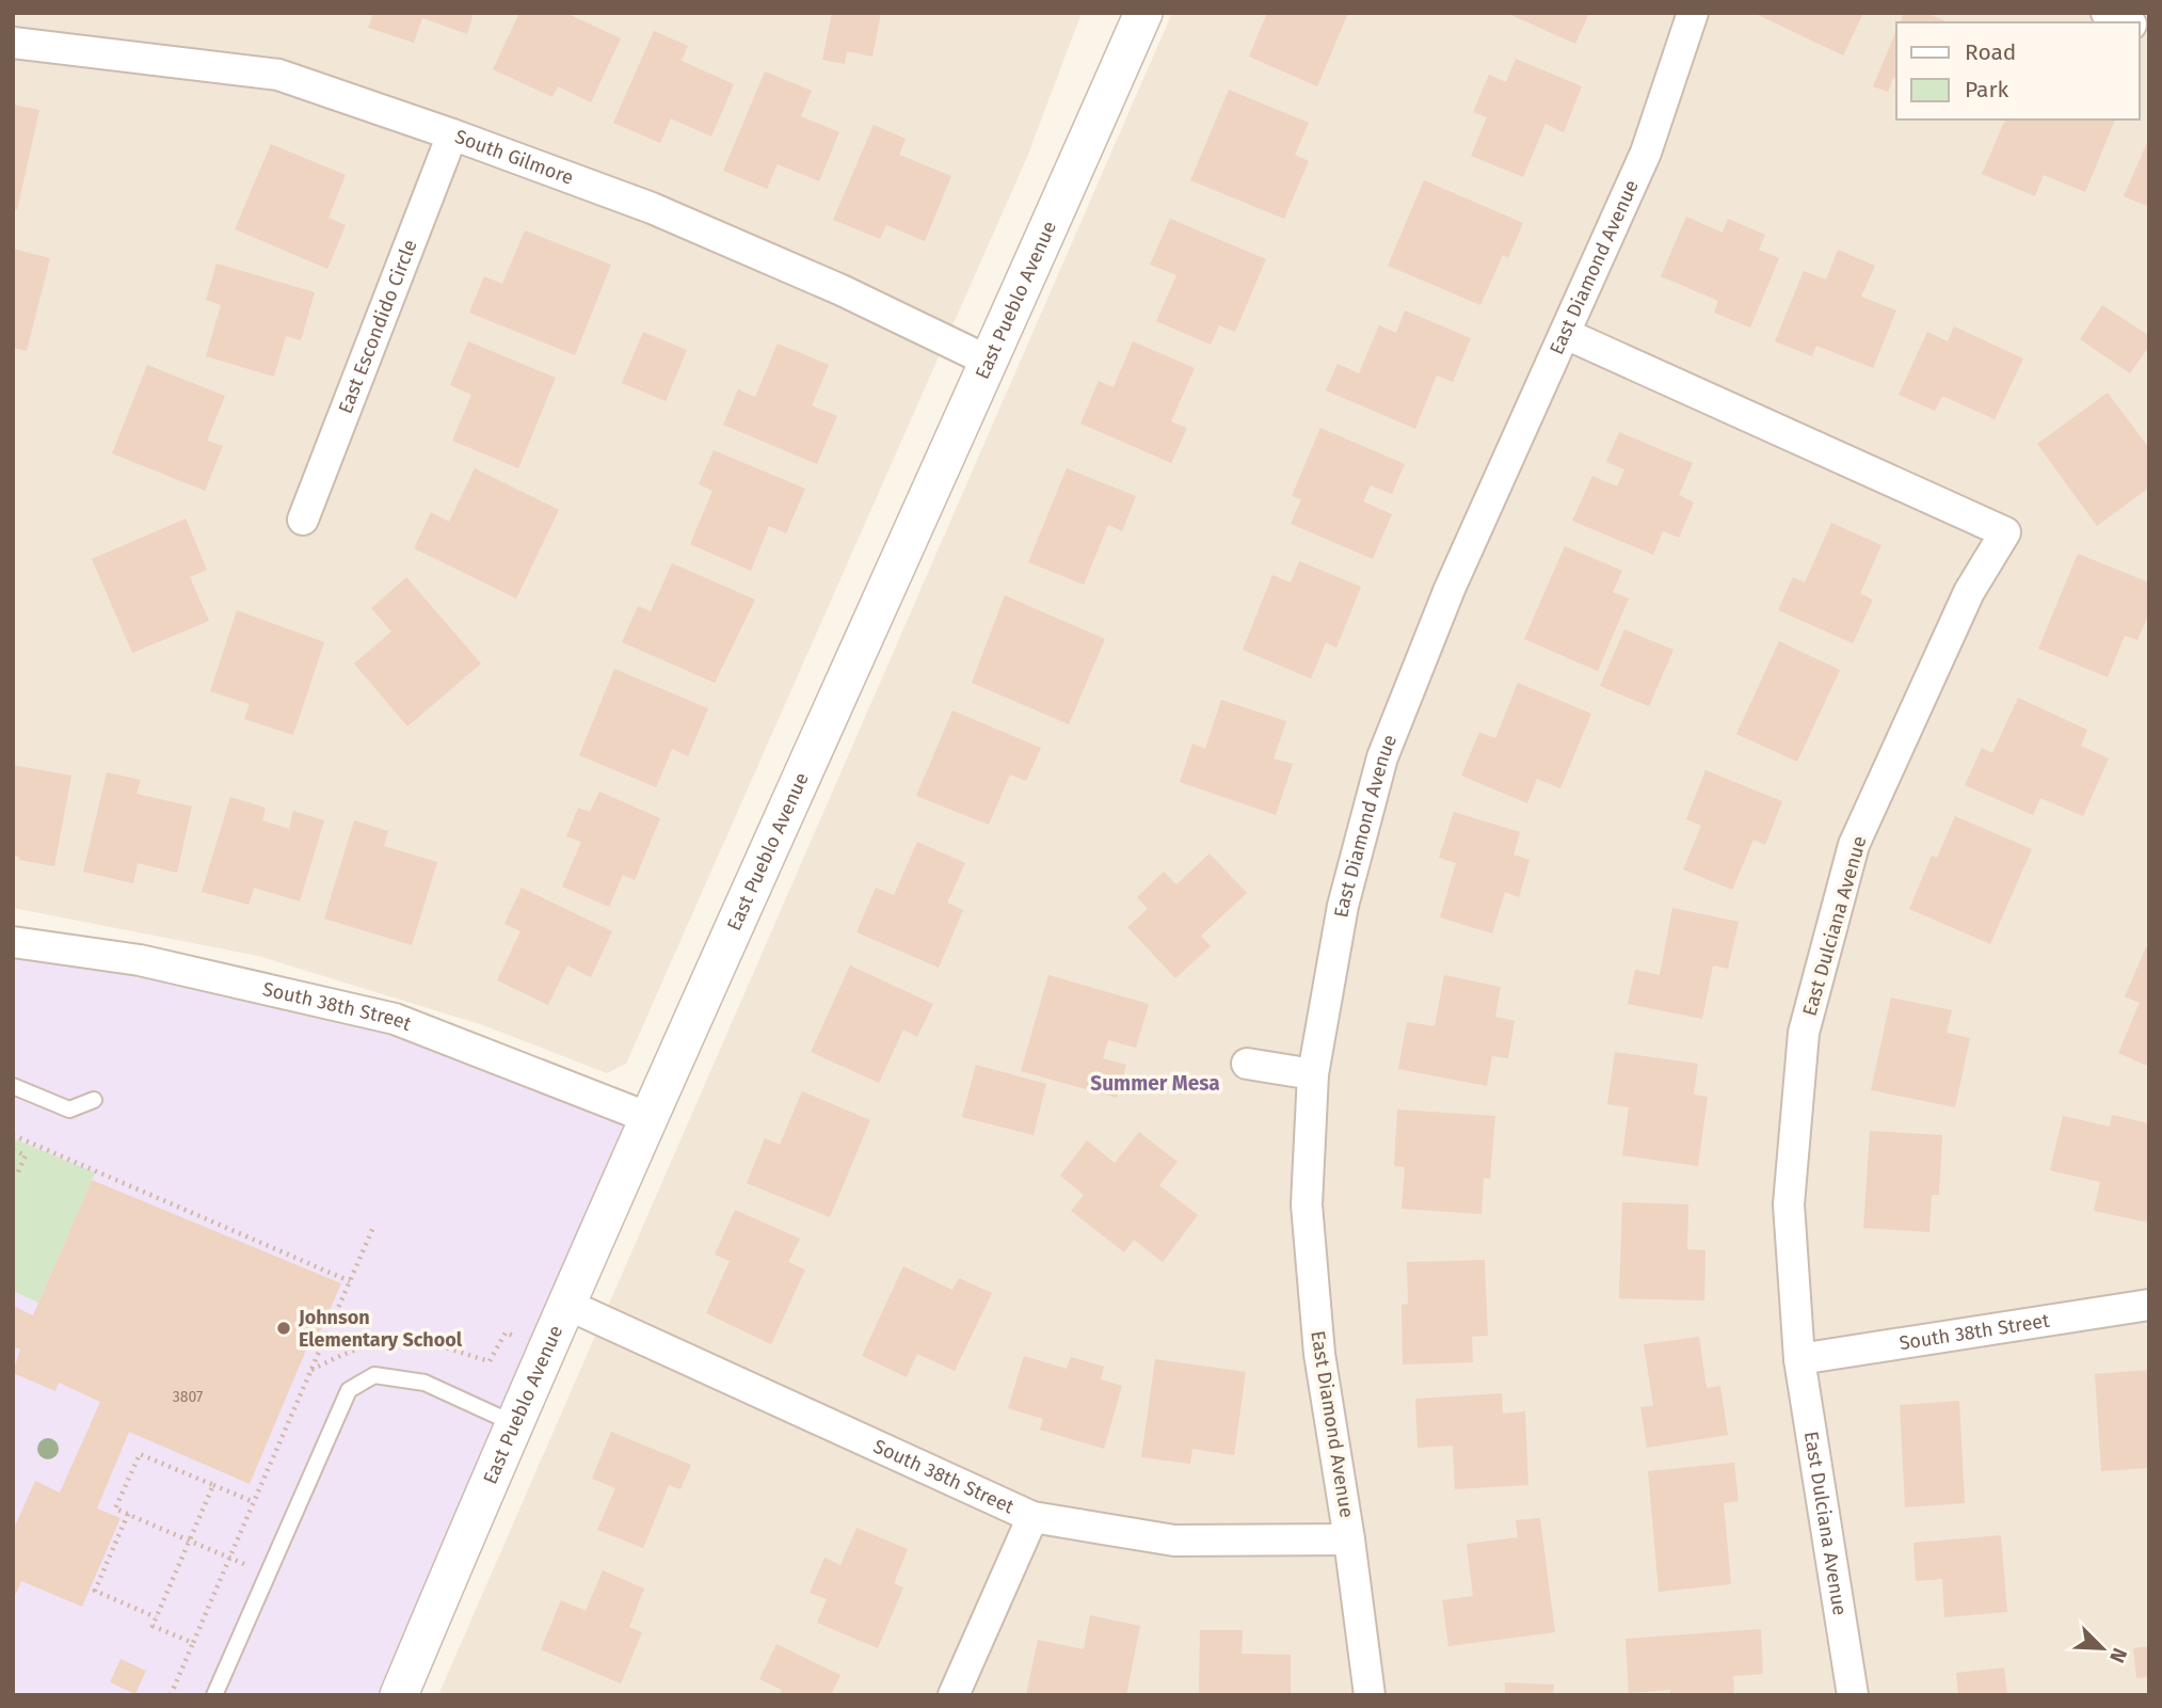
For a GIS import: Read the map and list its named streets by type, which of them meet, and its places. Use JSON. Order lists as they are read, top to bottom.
{
  "streets": {
    "street": [
      "South Gilmore",
      "East Diamond Avenue",
      "East Pueblo Avenue",
      "East Escondido Circle",
      "East Dulciana Avenue",
      "South 38th Street"
    ]
  },
  "crossings": [
    ["South Gilmore", "East Pueblo Avenue"],
    ["South Gilmore", "East Escondido Circle"],
    ["East Diamond Avenue", "East Dulciana Avenue"],
    ["East Diamond Avenue", "South 38th Street"],
    ["East Pueblo Avenue", "South 38th Street"],
    ["East Dulciana Avenue", "South 38th Street"]
  ],
  "districts": ["Summer Mesa"],
  "places": ["Johnson Elementary School"],
  "house_numbers": ["3807"],
  "legend": ["Road", "Park"],
  "north": "bottom right"
}
